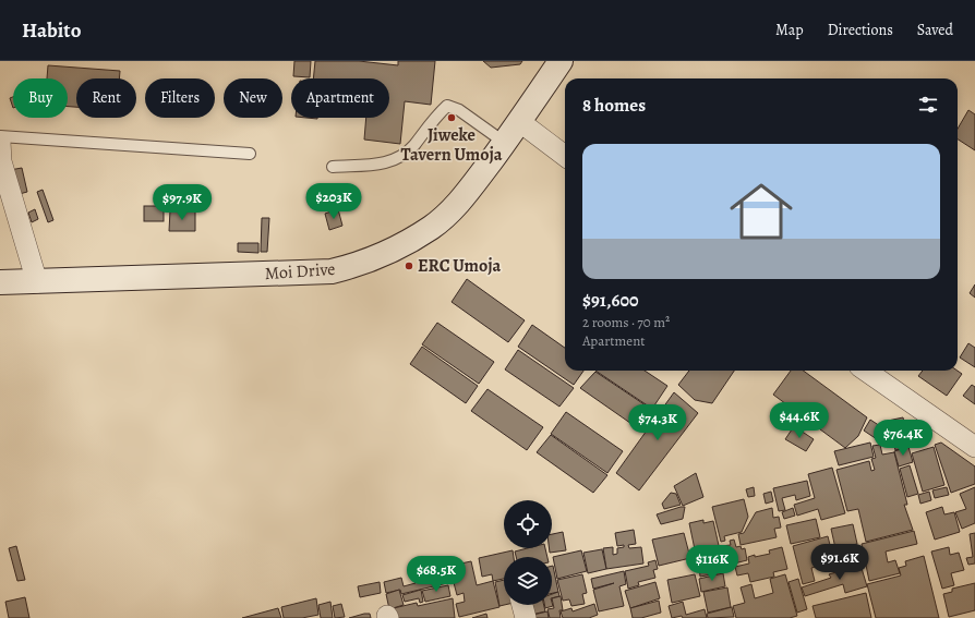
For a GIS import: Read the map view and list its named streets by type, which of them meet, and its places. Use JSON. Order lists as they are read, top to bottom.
{
  "streets": {
    "street": ["Moi Drive"]
  },
  "places": ["Jiweke Tavern Umoja", "ERC Umoja"],
  "page": {
    "header": "Habito",
    "nav": ["Map", "Directions", "Saved"],
    "chip": [
      "Buy",
      "Rent",
      "Filters",
      "New",
      "Apartment"
    ],
    "heading": "8 homes",
    "list": [
      {
        "name": "$91,600",
        "note": "2 rooms · 70 m² · Apartment"
      }
    ],
    "price": [
      "$203K",
      "$97.9K",
      "$44.6K",
      "$74.3K",
      "$76.4K",
      "$91.6K",
      "$116K",
      "$68.5K"
    ]
  }
}
